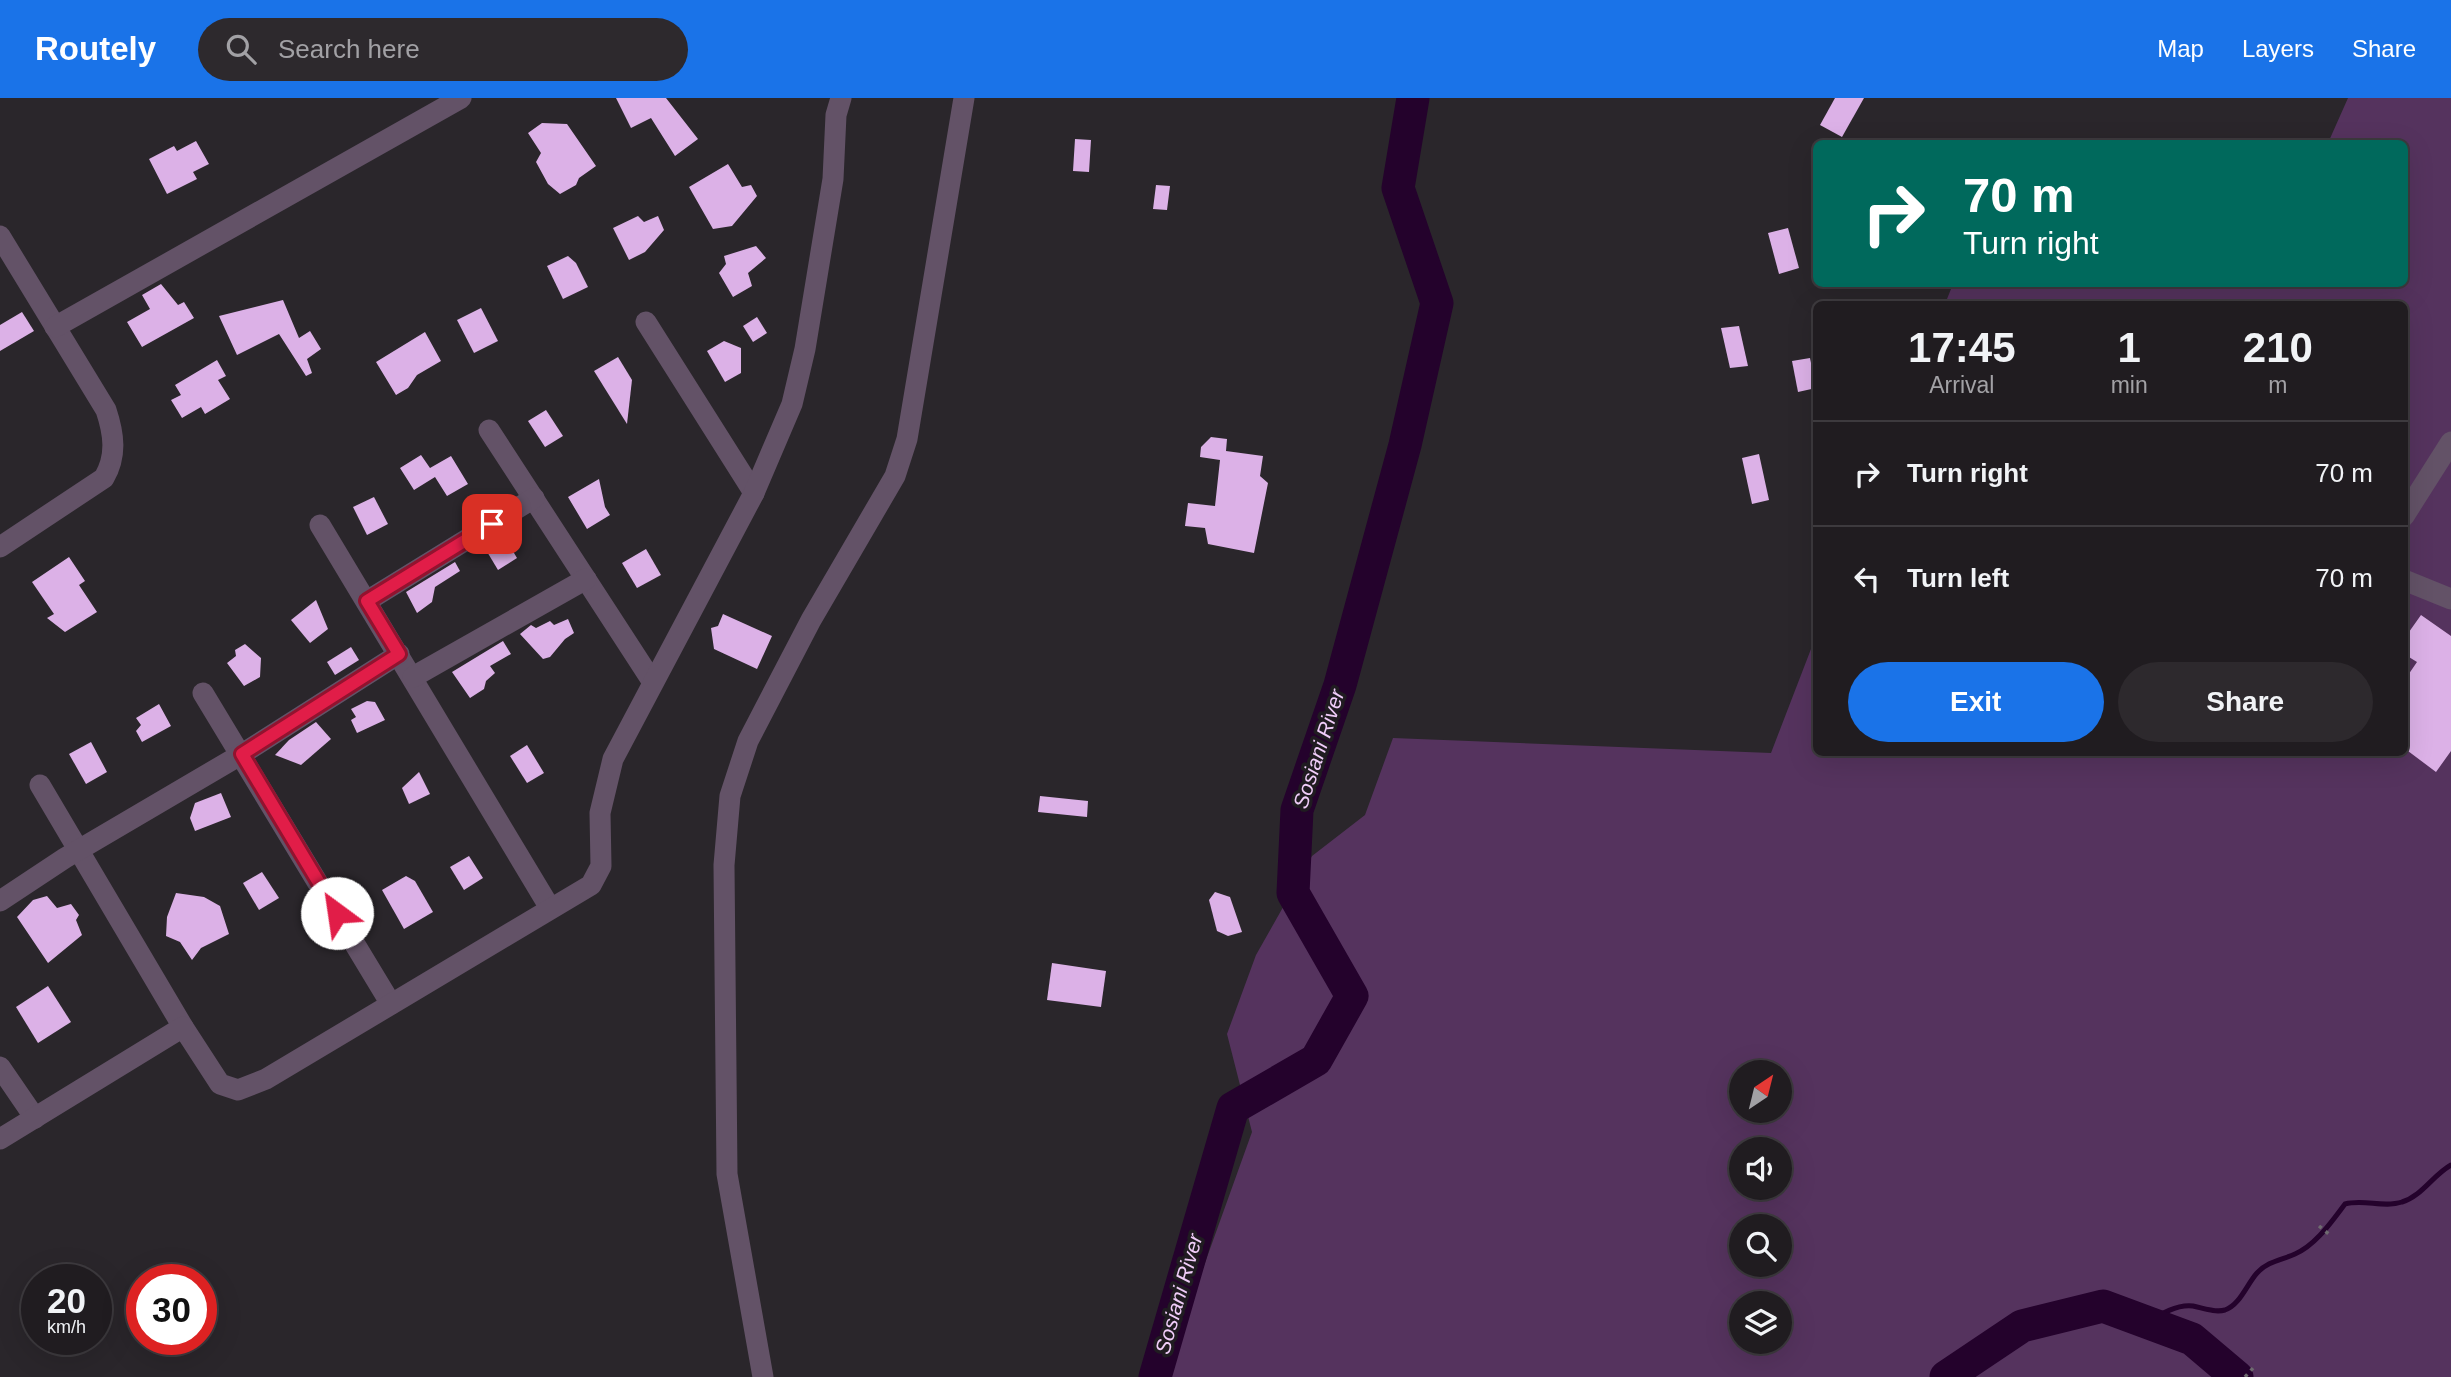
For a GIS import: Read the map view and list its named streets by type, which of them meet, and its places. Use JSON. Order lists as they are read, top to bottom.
{
  "water": ["Sosiani River"],
  "north": "top right",
  "page": {
    "header": "Routely",
    "search": "Search here",
    "nav": ["Map", "Layers", "Share"],
    "turn": ["70 m", "Turn right"],
    "eta": [
      "17:45",
      "Arrival",
      "1",
      "min",
      "210",
      "m"
    ],
    "list": [
      {
        "name": "Turn right",
        "value": "70 m"
      },
      {
        "name": "Turn left",
        "value": "70 m"
      }
    ],
    "buttons": ["Exit", "Share"],
    "speed": "20 km/h",
    "limit": "30"
  }
}
